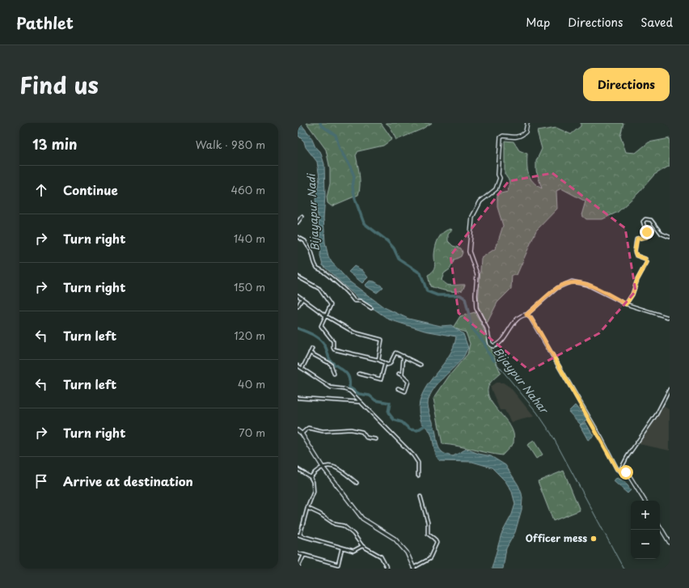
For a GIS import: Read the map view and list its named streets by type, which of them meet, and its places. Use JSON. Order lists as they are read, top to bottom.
{
  "water": ["Bijayapur Nadi", "Bijaypur Nahar"],
  "places": ["Officer mess"],
  "page": {
    "header": "Pathlet",
    "nav": ["Map", "Directions", "Saved"],
    "title": "Find us",
    "buttons": "Directions",
    "heading": ["13 min", "Walk · 980 m"],
    "list": [
      ["Continue", "460 m"],
      ["Turn right", "140 m"],
      ["Turn right", "150 m"],
      ["Turn left", "120 m"],
      ["Turn left", "40 m"],
      ["Turn right", "70 m"],
      "Arrive at destination"
    ],
    "map_buttons": ["+", "−"]
  }
}
